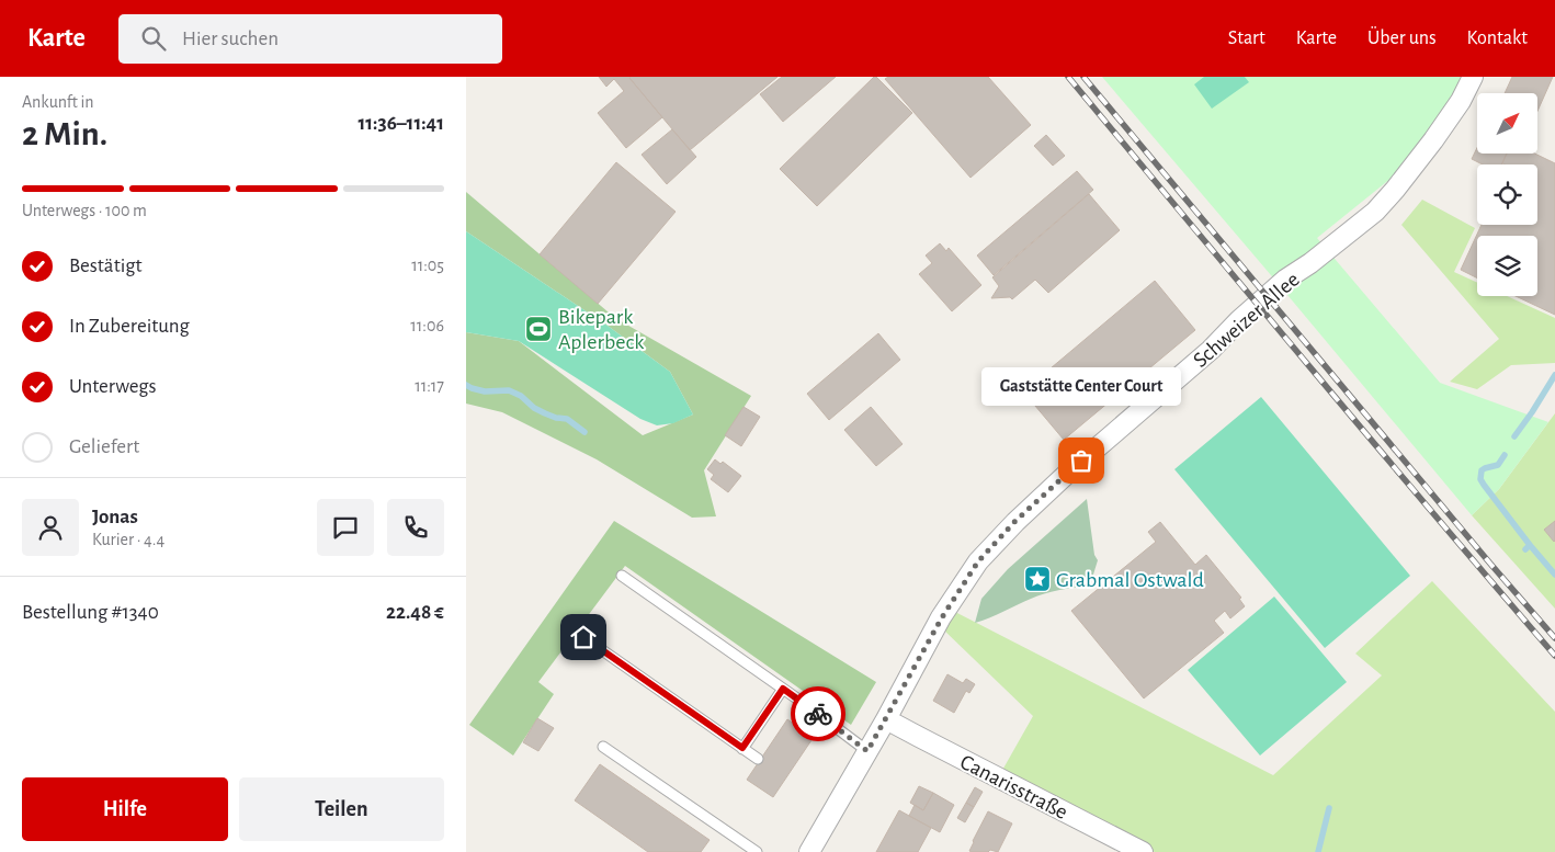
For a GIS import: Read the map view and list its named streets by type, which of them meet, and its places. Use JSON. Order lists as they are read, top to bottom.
{
  "streets": {
    "street": ["Schweizer Allee", "Canarisstraße"]
  },
  "crossings": [
    ["Schweizer Allee", "Canarisstraße"]
  ],
  "places": {
    "sports": ["Bikepark Aplerbeck"],
    "other": ["Gaststätte Center Court"],
    "place": ["Grabmal Ostwald"]
  },
  "north": "top right",
  "page": {
    "header": "Karte",
    "search": "Hier suchen",
    "nav": [
      "Start",
      "Karte",
      "Über uns",
      "Kontakt"
    ],
    "heading": ["2 Min.", "Ankunft in", "11:36–11:41"],
    "panel": [
      "Jonas",
      "Kurier · 4.4",
      "Bestellung #1340",
      "22.48 €"
    ],
    "bar": "Unterwegs · 100 m",
    "list": [
      ["Bestätigt", "11:05"],
      ["In Zubereitung", "11:06"],
      ["Unterwegs", "11:17"],
      "Geliefert"
    ],
    "bubble": "Gaststätte Center Court",
    "buttons": ["Hilfe", "Teilen"]
  }
}
